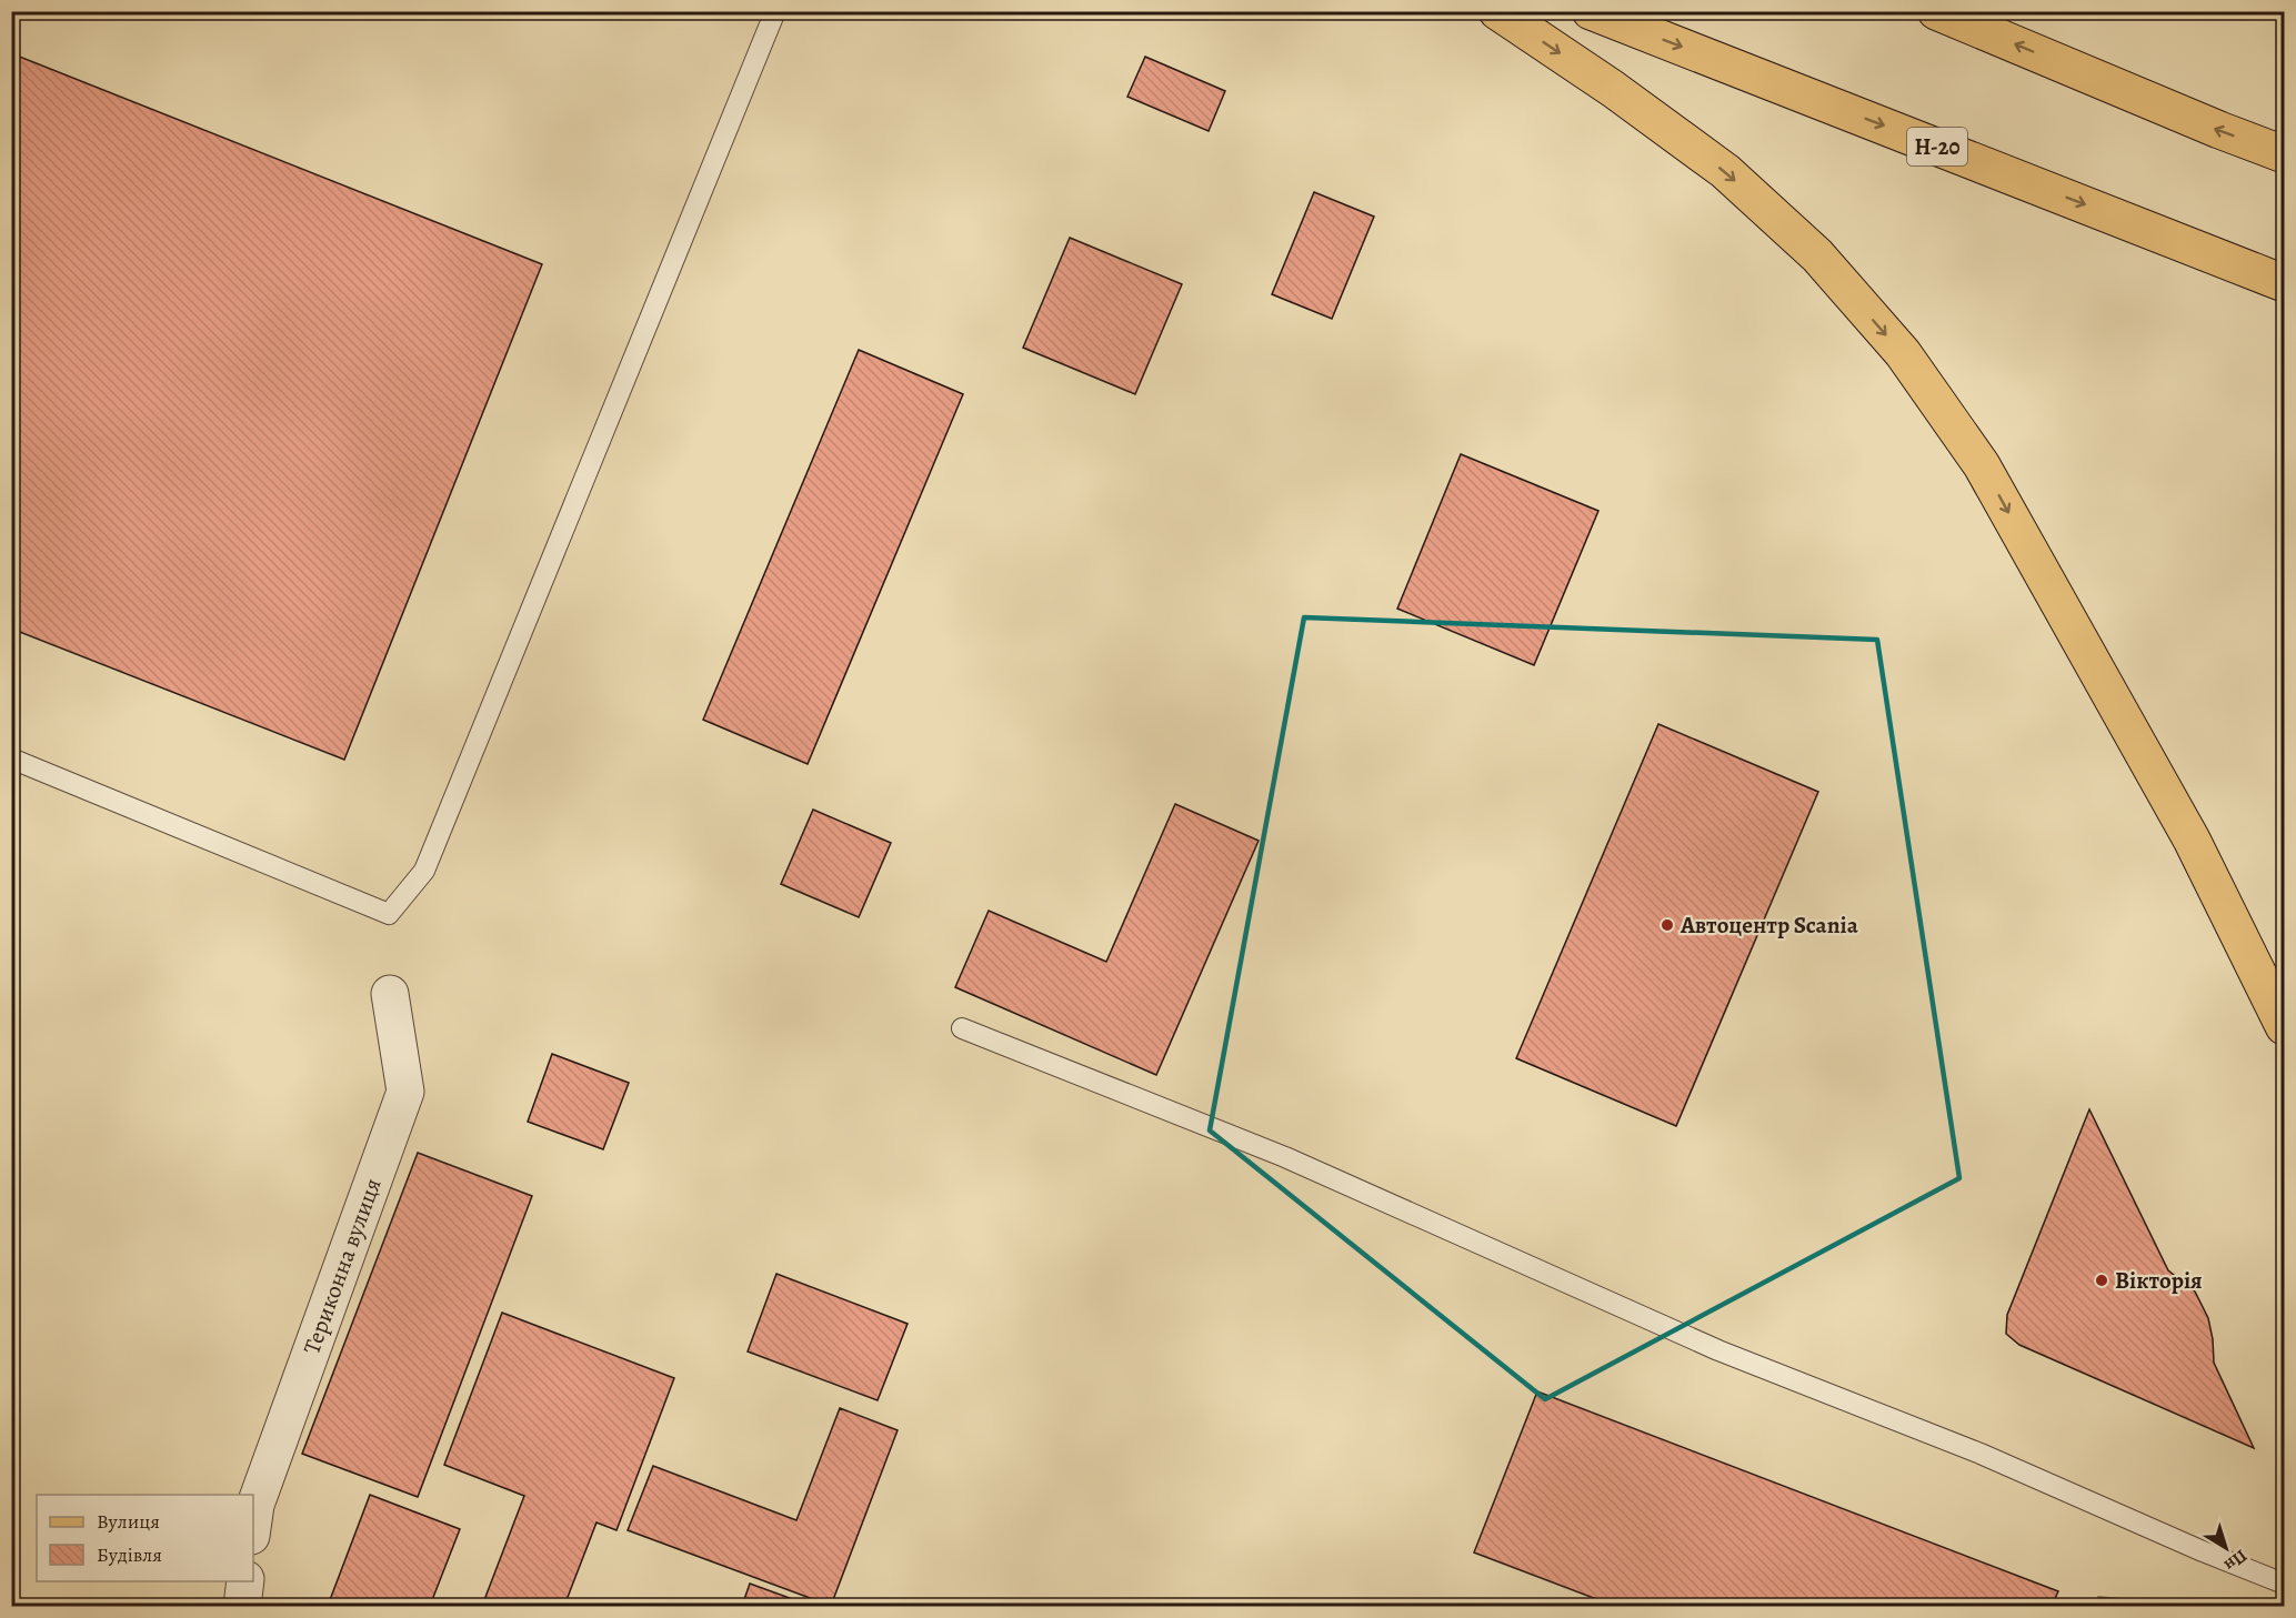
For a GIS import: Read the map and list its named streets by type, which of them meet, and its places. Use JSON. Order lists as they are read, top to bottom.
{
  "streets": {
    "main road": ["Н-20"],
    "street": ["Териконна вулиця"]
  },
  "places": ["Автоцентр Scania", "Вікторія"],
  "legend": ["Вулиця", "Будівля"],
  "north": "bottom right"
}
